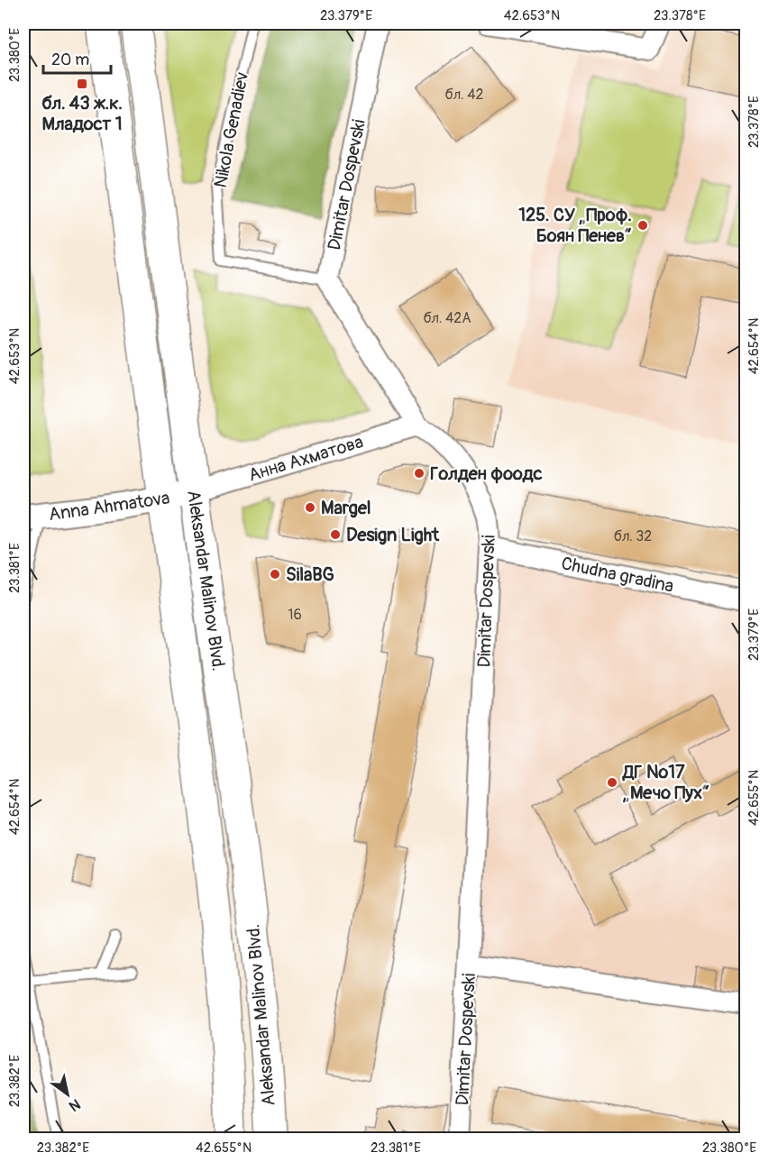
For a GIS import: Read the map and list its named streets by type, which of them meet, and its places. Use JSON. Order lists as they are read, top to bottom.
{
  "streets": {
    "main road": ["Aleksandar Malinov Blvd."],
    "street": [
      "Dimitar Dospevski",
      "Анна Ахматова",
      "Anna Ahmatova",
      "Chudna gradina"
    ],
    "lane": ["Nikola Genadiev"]
  },
  "crossings": [
    ["Nikola Genadiev", "Dimitar Dospevski"],
    ["Dimitar Dospevski", "Анна Ахматова"],
    ["Dimitar Dospevski", "Chudna gradina"],
    ["Анна Ахматова", "Anna Ahmatova"],
    ["Анна Ахматова", "Aleksandar Malinov Blvd."],
    ["Anna Ahmatova", "Aleksandar Malinov Blvd."]
  ],
  "places": {
    "transit": ["бл. 43 ж.к. Младост 1"],
    "other": [
      "125. СУ „Проф. Боян Пенев“",
      "Голден фоодс",
      "Margel",
      "Design Light",
      "SilaBG",
      "ДГ №17 „Мечо Пух“"
    ]
  },
  "house_numbers": [
    "бл. 42",
    "бл. 42А",
    "бл. 32",
    "16"
  ],
  "scale_bar": "20 m",
  "north": "bottom right",
  "coordinates": [
    "23.379°E",
    "42.653°N",
    "23.378°E",
    "23.380°E",
    "42.654°N",
    "23.381°E",
    "42.655°N",
    "23.382°E"
  ]
}
